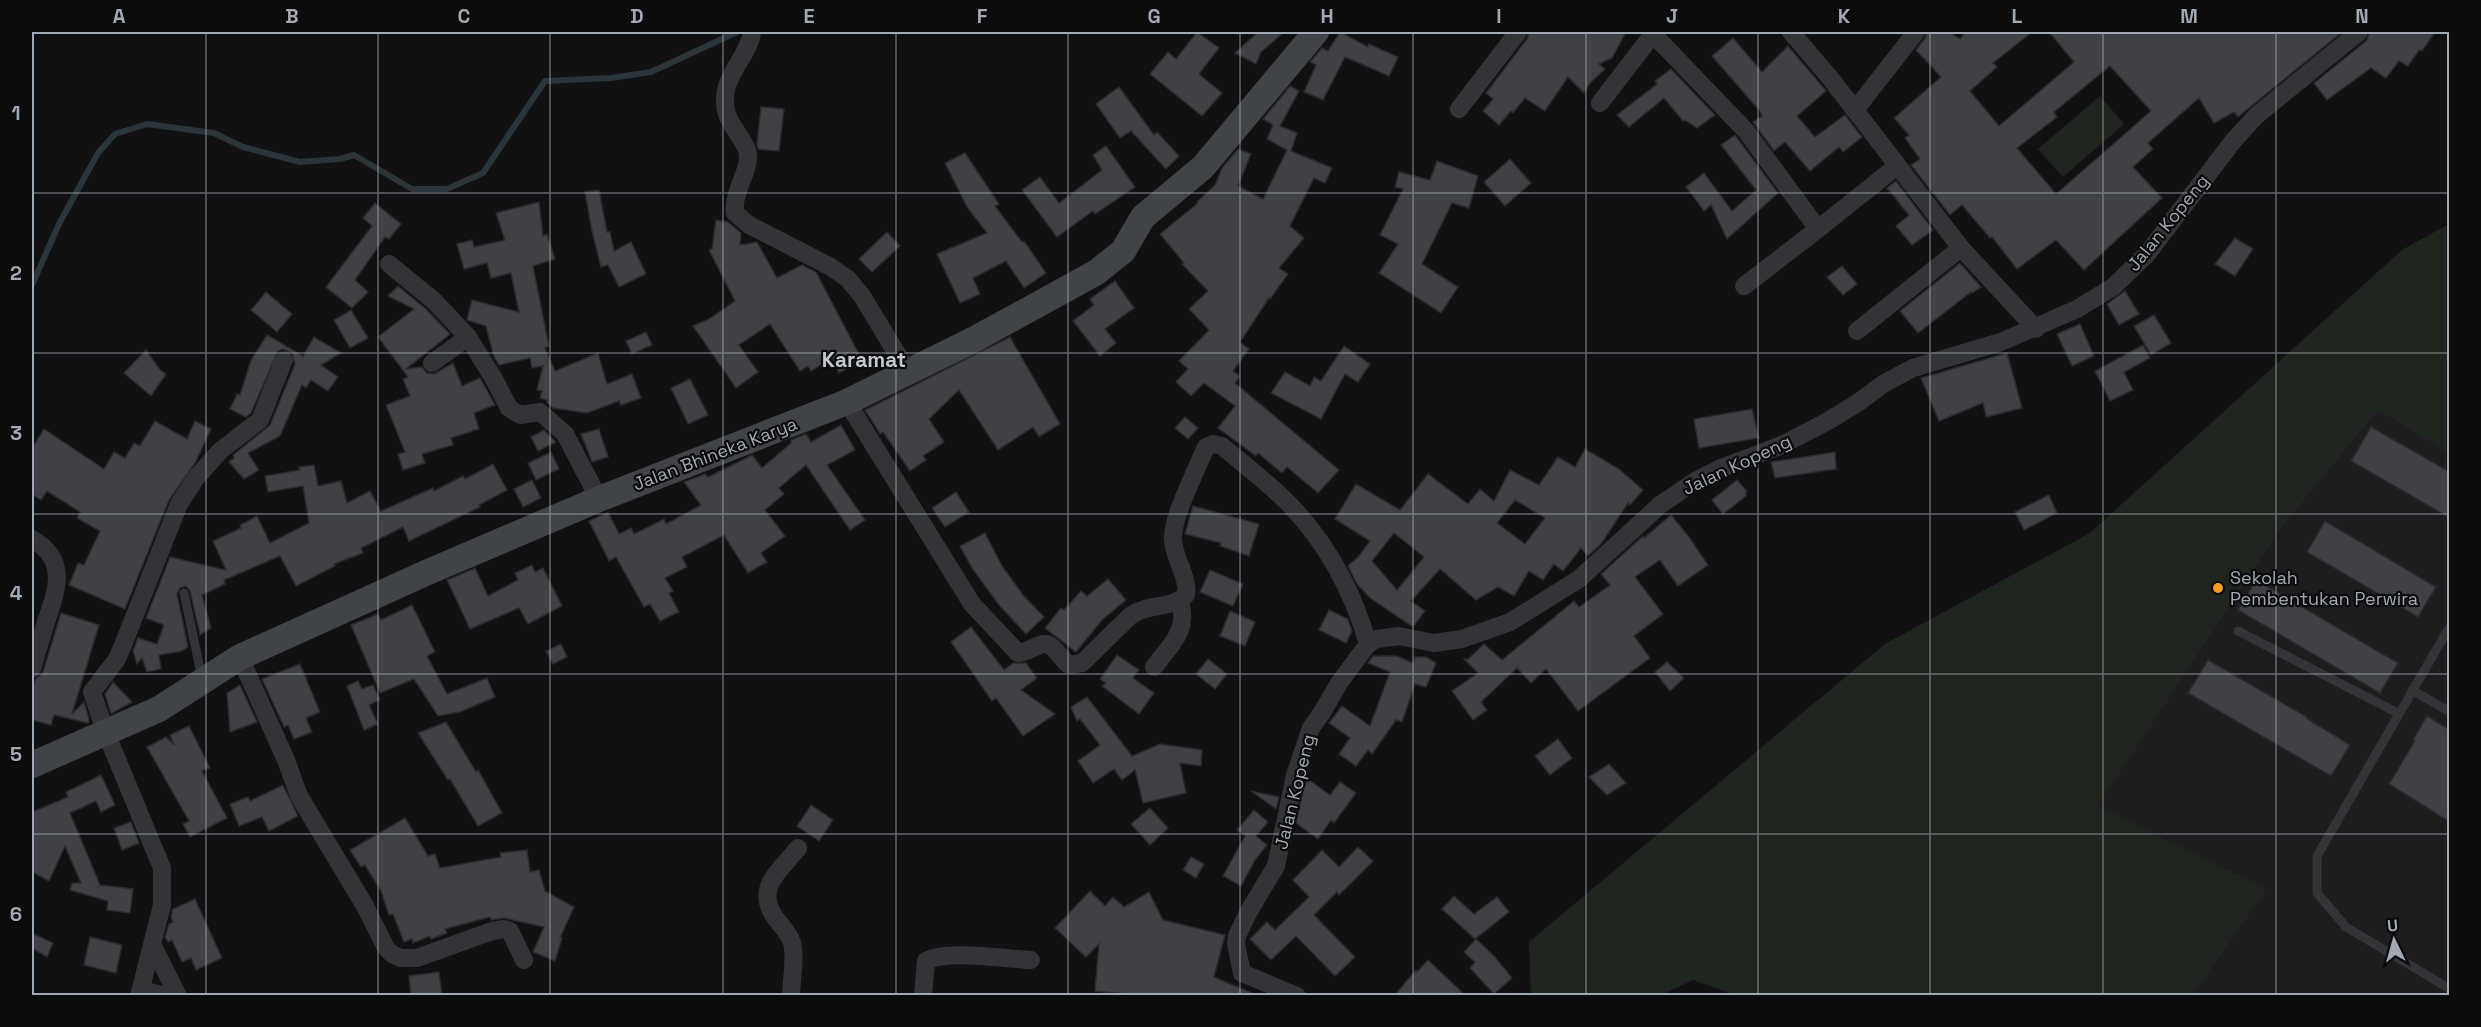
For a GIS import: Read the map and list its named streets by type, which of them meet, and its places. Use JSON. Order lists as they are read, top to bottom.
{
  "streets": {
    "street": ["Jalan Kopeng", "Jalan Bhineka Karya"]
  },
  "districts": ["Karamat"],
  "places": ["Sekolah Pembentukan Perwira"],
  "north": "top",
  "grid": {
    "columns": [
      "A",
      "B",
      "C",
      "D",
      "E",
      "F",
      "G",
      "H",
      "I",
      "J",
      "K",
      "L",
      "M",
      "N"
    ],
    "rows": [
      "1",
      "2",
      "3",
      "4",
      "5",
      "6"
    ]
  }
}
